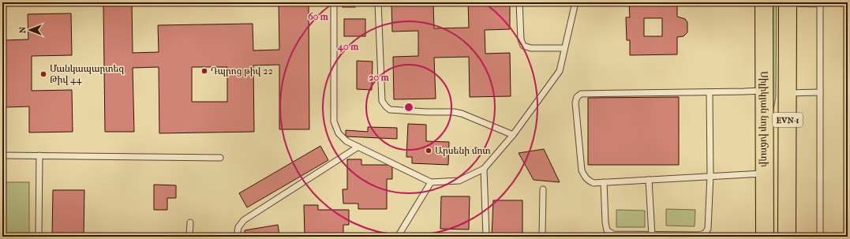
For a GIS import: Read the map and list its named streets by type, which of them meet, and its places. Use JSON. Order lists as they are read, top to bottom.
{
  "streets": {
    "highway": ["Սիլիկյան նոր խճուղի", "EVN-1"]
  },
  "places": ["Դպրոց թիվ 22", "Մանկապարտեզ Թիվ 44", "Արսենի մոտ"],
  "north": "left",
  "rings": ["60 m", "40 m", "20 m"]
}
